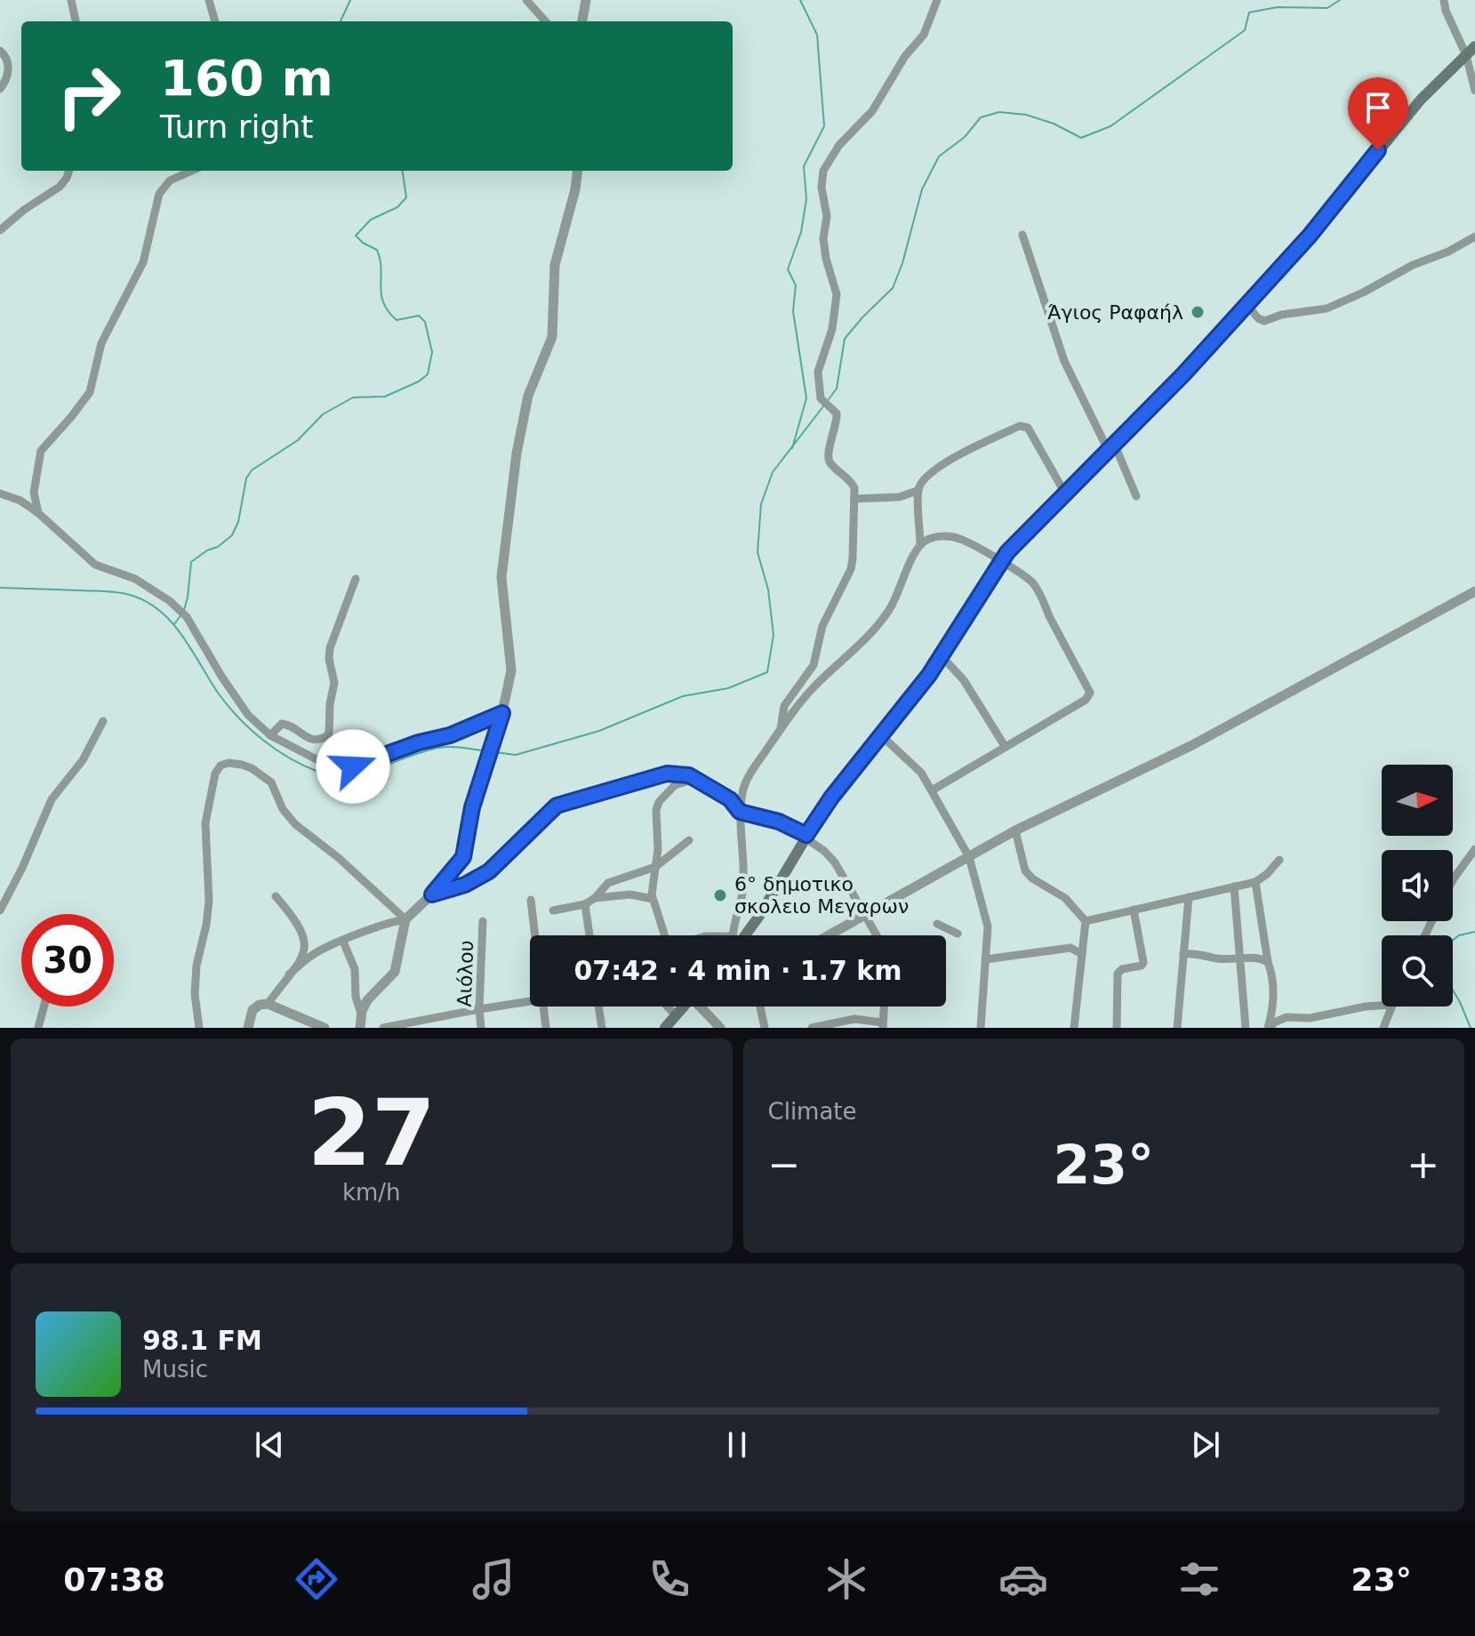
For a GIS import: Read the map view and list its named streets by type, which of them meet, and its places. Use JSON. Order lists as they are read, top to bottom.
{
  "streets": {
    "street": ["Αιόλου"]
  },
  "places": ["Άγιος Ραφαήλ", "6° δημοτικο σκολειο Μεγαρων"],
  "north": "right",
  "page": {
    "turn": ["160 m", "Turn right"],
    "limit": "30",
    "trip": "07:42 · 4 min · 1.7 km",
    "tile": [
      ["27", "km/h"],
      "Climate"
    ],
    "heat": ["−", "23°", "+"],
    "song": ["98.1 FM", "Music"],
    "tabs": ["07:38", "23°"]
  }
}
